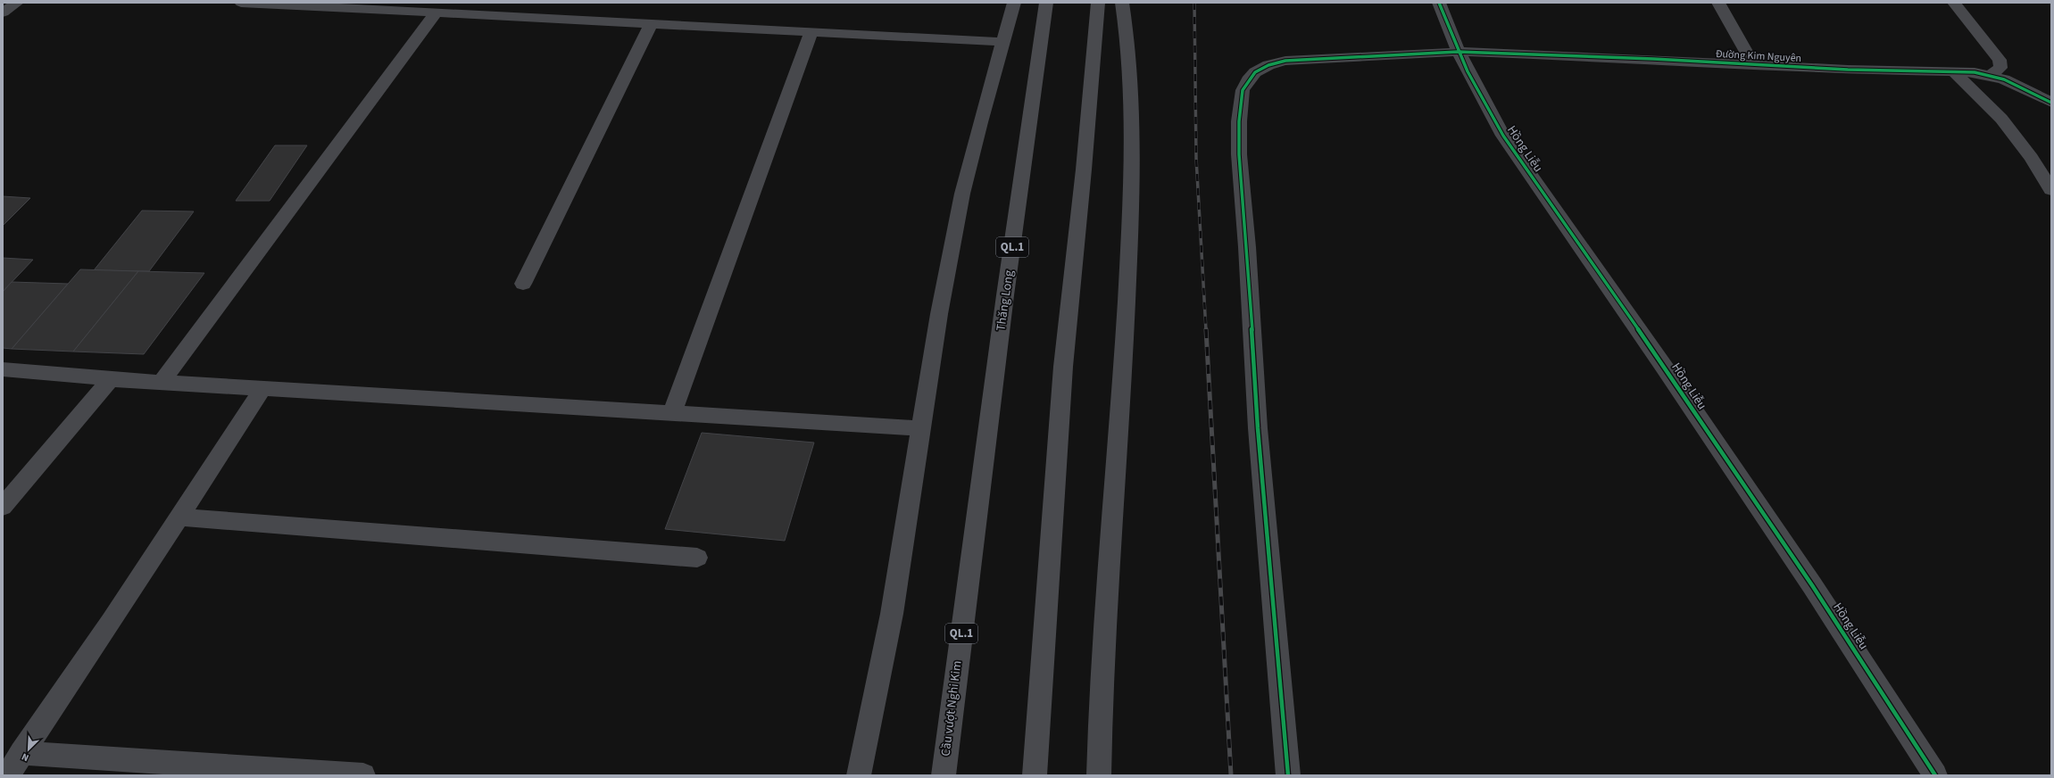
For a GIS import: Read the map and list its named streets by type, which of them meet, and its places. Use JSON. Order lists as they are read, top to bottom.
{
  "streets": {
    "main road": ["QL.1", "Thăng Long", "Cầu vượt Nghi Kim"],
    "street": ["Đường Kim Nguyên", "Hồng Liễu"]
  },
  "crossings": [
    ["Đường Kim Nguyên", "Hồng Liễu"],
    ["Thăng Long", "Cầu vượt Nghi Kim"]
  ],
  "north": "bottom left"
}
